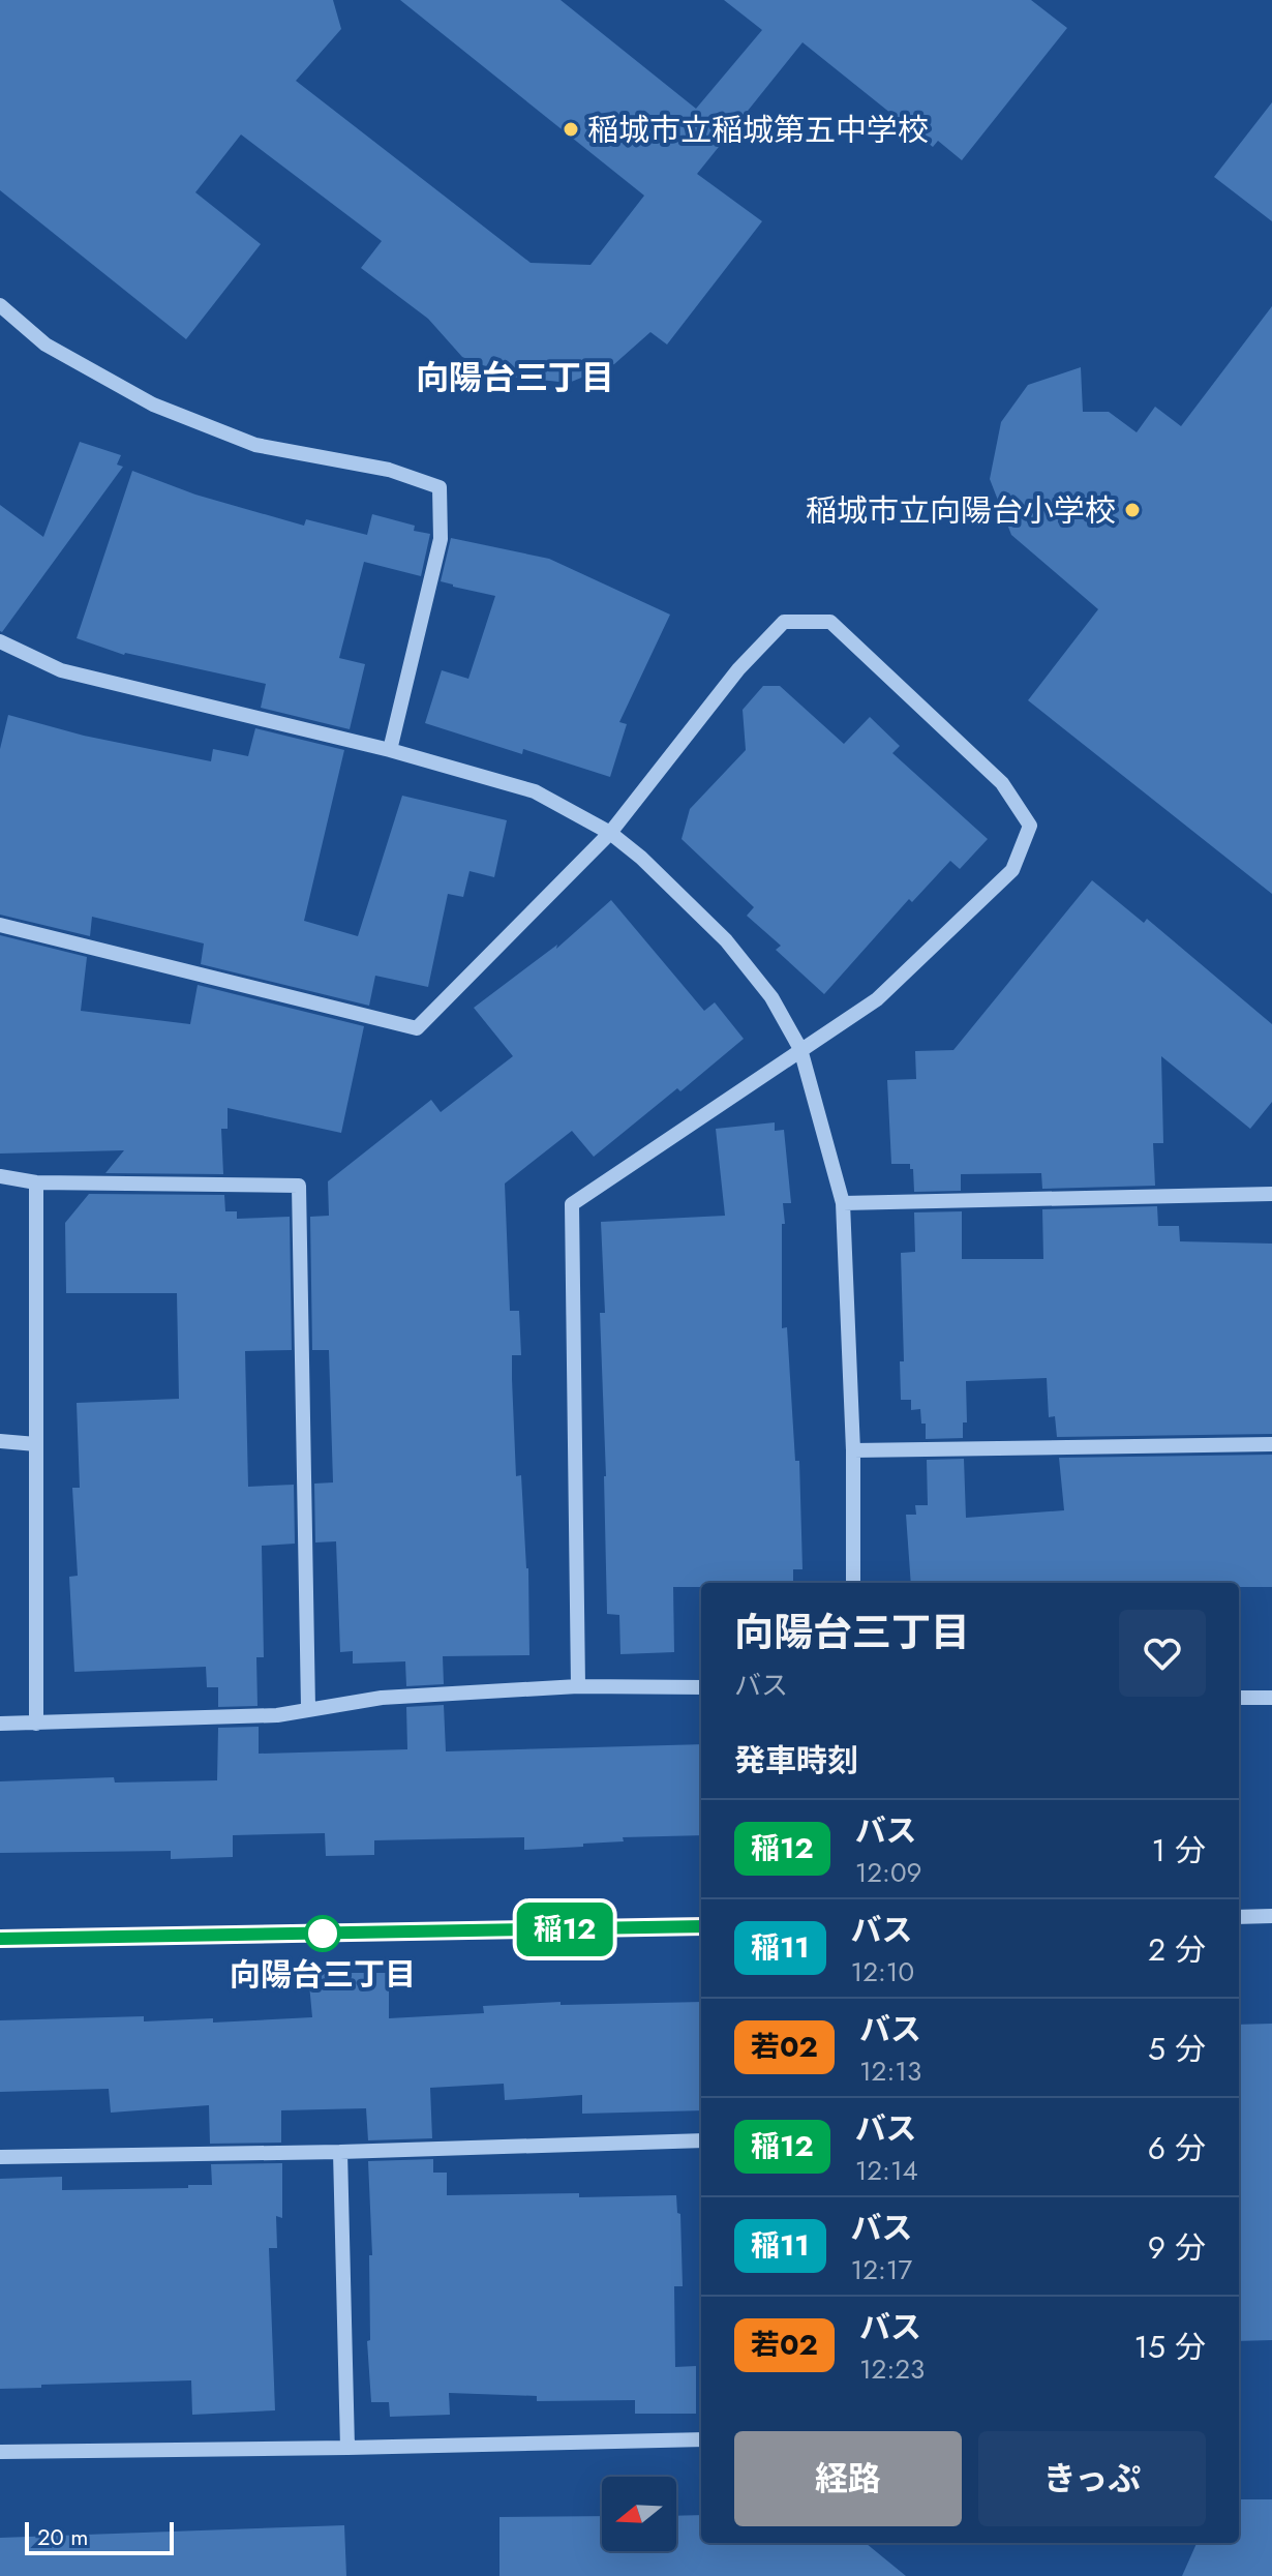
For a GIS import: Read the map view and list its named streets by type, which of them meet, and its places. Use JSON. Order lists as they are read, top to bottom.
{
  "districts": ["向陽台三丁目"],
  "places": ["稲城市立稲城第五中学校", "稲城市立向陽台小学校", "向陽台三丁目"],
  "lines": ["bus line 稲12"],
  "scale_bar": "20 m",
  "north": "left",
  "page": {
    "on_map": "稲12",
    "heading": [
      ["向陽台三丁目", "バス"],
      "発車時刻"
    ],
    "list": [
      {
        "mark": "稲12",
        "name": "バス",
        "note": "12:09",
        "value": "1 分"
      },
      {
        "mark": "稲11",
        "name": "バス",
        "note": "12:10",
        "value": "2 分"
      },
      {
        "mark": "若02",
        "name": "バス",
        "note": "12:13",
        "value": "5 分"
      },
      {
        "mark": "稲12",
        "name": "バス",
        "note": "12:14",
        "value": "6 分"
      },
      {
        "mark": "稲11",
        "name": "バス",
        "note": "12:17",
        "value": "9 分"
      },
      {
        "mark": "若02",
        "name": "バス",
        "note": "12:23",
        "value": "15 分"
      }
    ],
    "buttons": ["経路", "きっぷ"],
    "scale": "20 m"
  }
}
